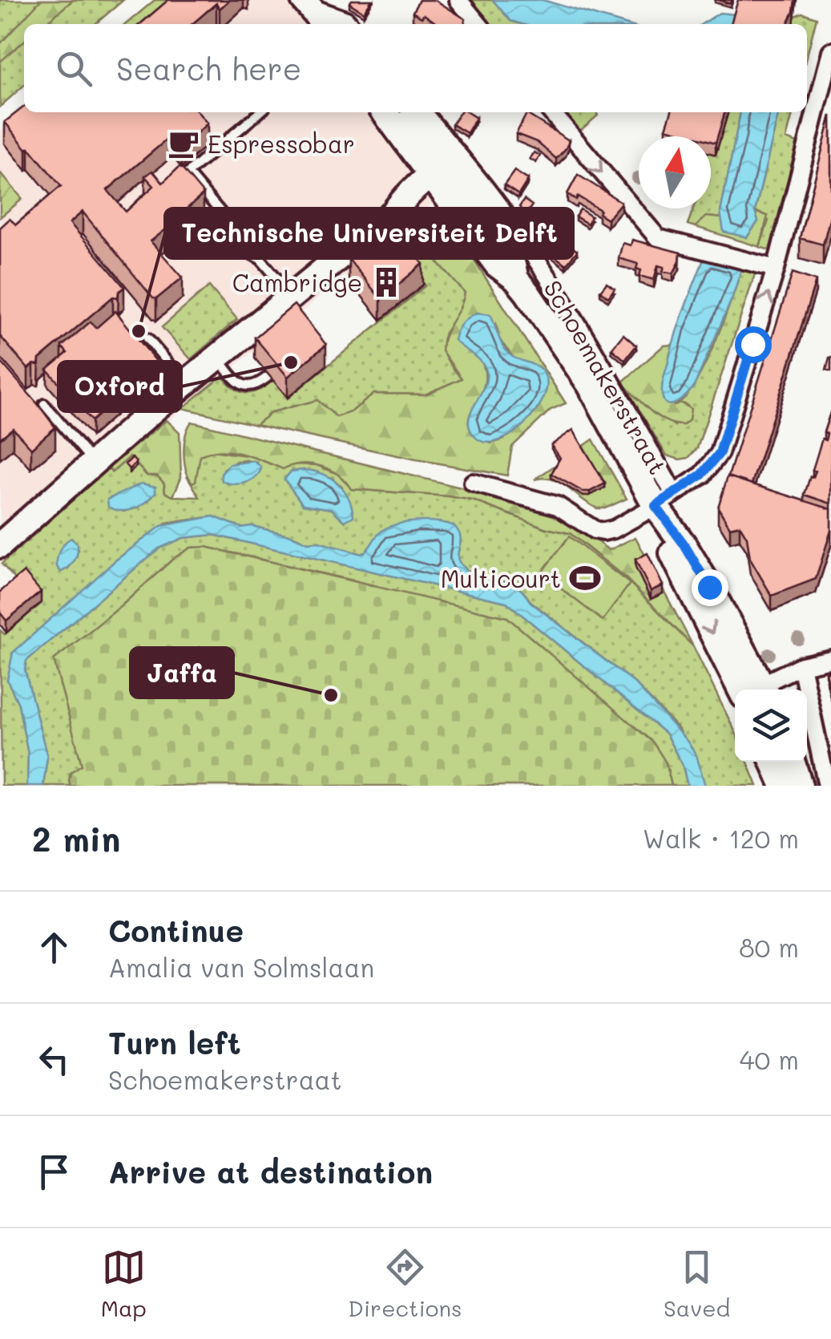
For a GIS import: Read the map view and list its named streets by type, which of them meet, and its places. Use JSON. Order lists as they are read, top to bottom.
{
  "streets": {
    "main road": ["Schoemakerstraat"]
  },
  "places": {
    "cafe": ["Espressobar"],
    "building": ["Cambridge"],
    "other": ["Technische Universiteit Delft", "Oxford", "Jaffa"],
    "sports": ["Multicourt"]
  },
  "north": "top",
  "page": {
    "search": "Search here",
    "heading": ["2 min", "Walk · 120 m"],
    "list": [
      ["Continue", "Amalia van Solmslaan", "80 m"],
      ["Turn left", "Schoemakerstraat", "40 m"],
      "Arrive at destination"
    ],
    "nav": ["Map", "Directions", "Saved"]
  }
}
